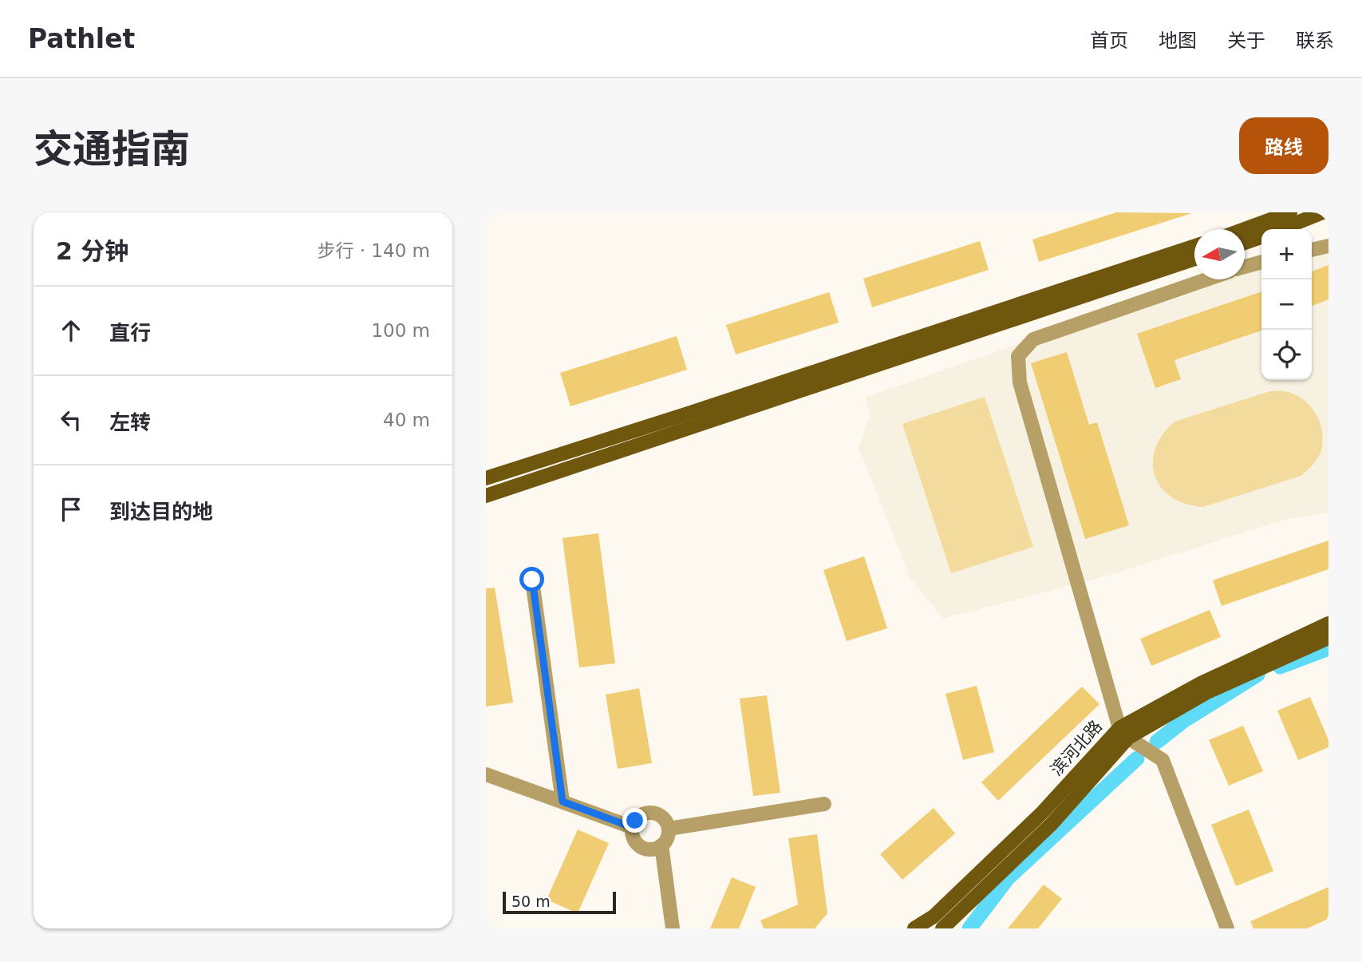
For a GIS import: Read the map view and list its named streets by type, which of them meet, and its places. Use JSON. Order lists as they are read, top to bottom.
{
  "streets": {
    "main road": ["滨河北路"]
  },
  "scale_bar": "50 m",
  "north": "left",
  "page": {
    "header": "Pathlet",
    "nav": [
      "首页",
      "地图",
      "关于",
      "联系"
    ],
    "title": "交通指南",
    "buttons": "路线",
    "heading": ["2 分钟", "步行 · 140 m"],
    "map_buttons": ["+", "−"],
    "list": [
      ["直行", "100 m"],
      ["左转", "40 m"],
      "到达目的地"
    ],
    "scale": "50 m"
  }
}
